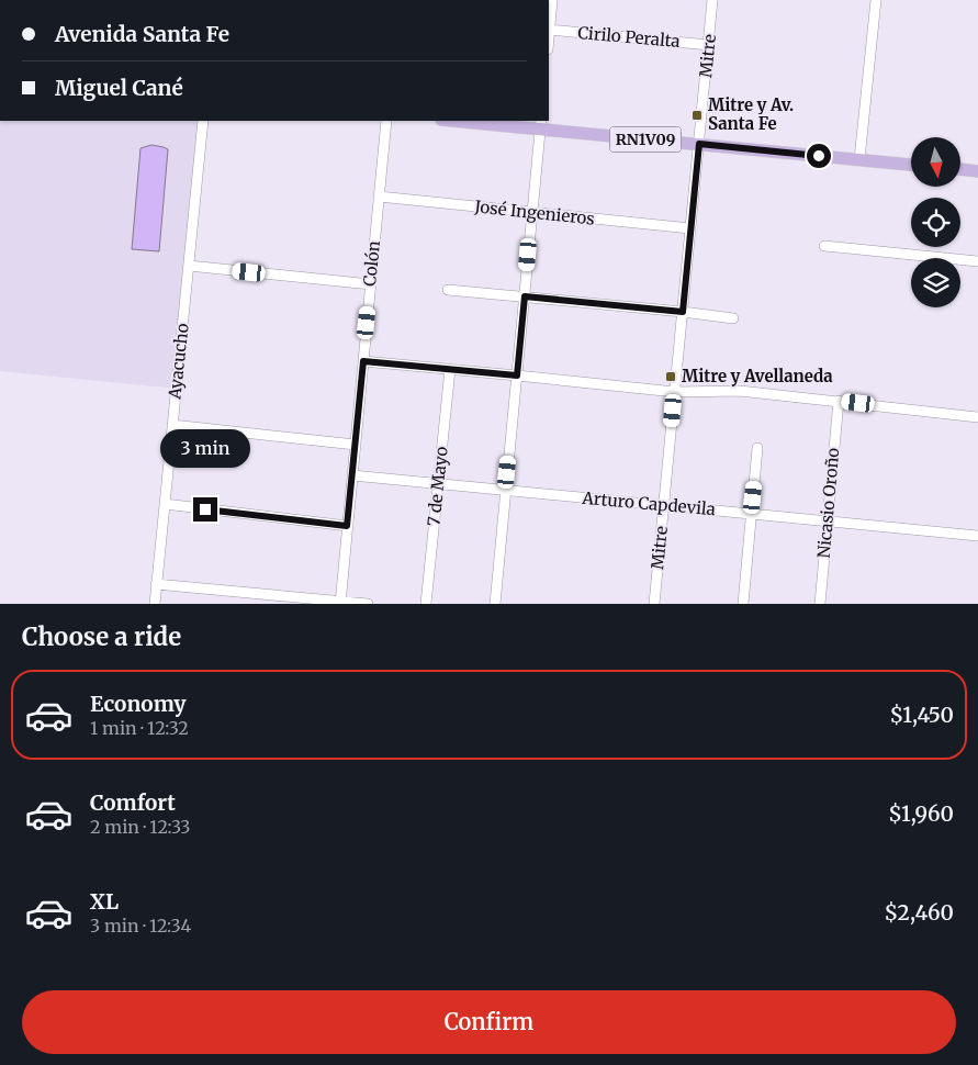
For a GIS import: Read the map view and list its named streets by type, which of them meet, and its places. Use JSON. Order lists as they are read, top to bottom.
{
  "streets": {
    "main road": ["RN1V09"],
    "street": [
      "Cirilo Peralta",
      "Mitre",
      "José Ingenieros",
      "Colón",
      "Ayacucho",
      "7 de Mayo",
      "Nicasio Oroño",
      "Arturo Capdevila"
    ]
  },
  "crossings": [
    ["Cirilo Peralta", "Mitre"],
    ["Mitre", "RN1V09"],
    ["Mitre", "José Ingenieros"],
    ["Mitre", "Arturo Capdevila"],
    ["José Ingenieros", "Colón"],
    ["Colón", "Arturo Capdevila"],
    ["7 de Mayo", "Arturo Capdevila"],
    ["Nicasio Oroño", "Arturo Capdevila"]
  ],
  "places": {
    "transit": ["Mitre y Av. Santa Fe", "Mitre y Avellaneda"]
  },
  "north": "bottom",
  "page": {
    "banner": ["Avenida Santa Fe", "Miguel Cané"],
    "bubble": "3 min",
    "heading": "Choose a ride",
    "list": [
      {
        "name": "Economy",
        "note": "1 min · 12:32",
        "value": "$1,450"
      },
      {
        "name": "Comfort",
        "note": "2 min · 12:33",
        "value": "$1,960"
      },
      {
        "name": "XL",
        "note": "3 min · 12:34",
        "value": "$2,460"
      }
    ],
    "buttons": "Confirm"
  }
}
